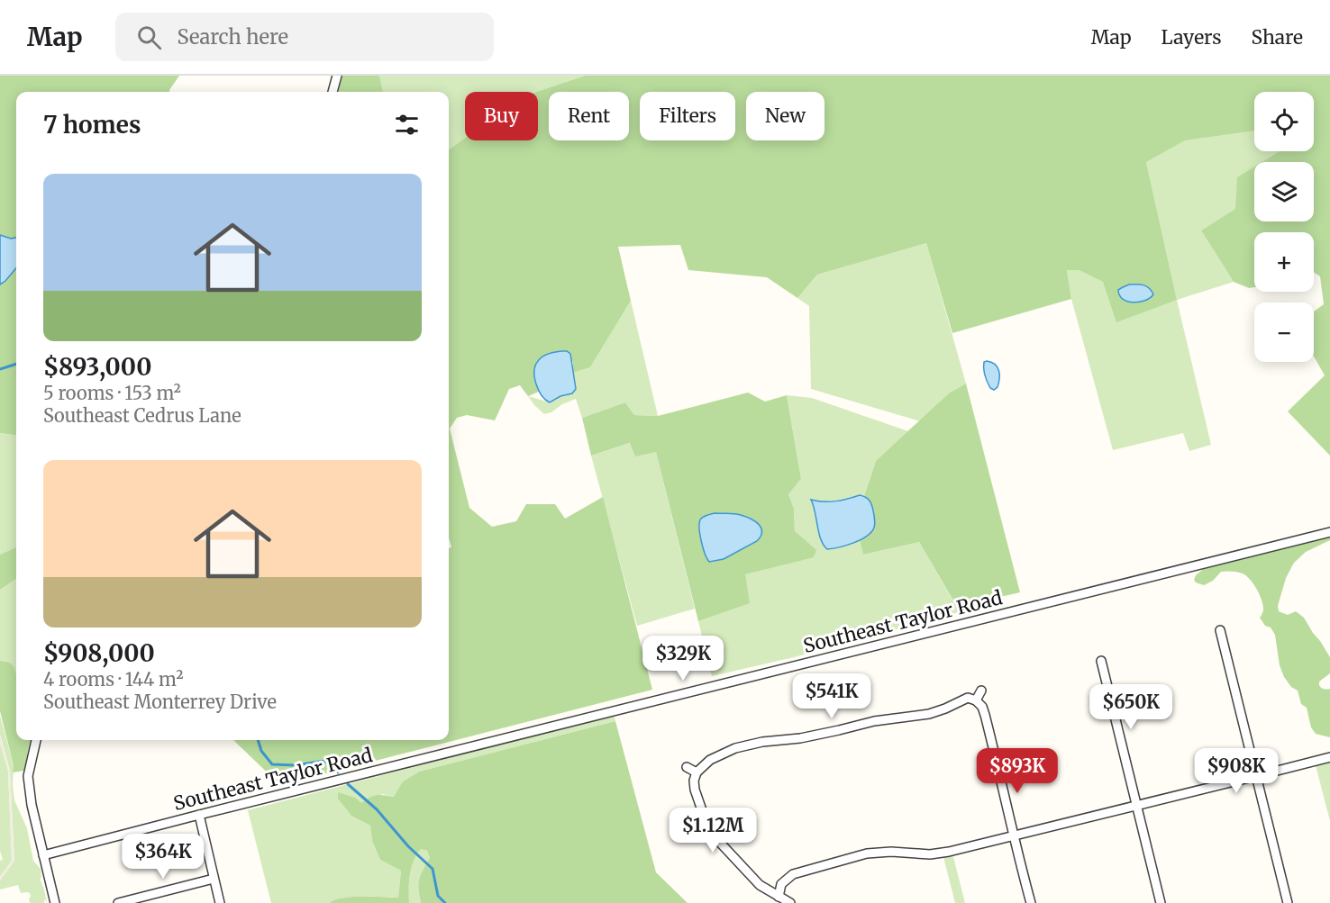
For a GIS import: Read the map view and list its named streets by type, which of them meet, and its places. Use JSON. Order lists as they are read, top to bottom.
{
  "streets": {
    "street": ["Southeast Taylor Road"]
  },
  "page": {
    "header": "Map",
    "search": "Search here",
    "nav": ["Map", "Layers", "Share"],
    "map_buttons": ["+", "−"],
    "chip": [
      "Buy",
      "Rent",
      "Filters",
      "New"
    ],
    "heading": "7 homes",
    "list": [
      {
        "name": "$893,000",
        "note": "5 rooms · 153 m² · Southeast Cedrus Lane"
      },
      {
        "name": "$908,000",
        "note": "4 rooms · 144 m² · Southeast Monterrey Drive"
      }
    ],
    "price": [
      "$329K",
      "$541K",
      "$650K",
      "$893K",
      "$908K",
      "$1.12M",
      "$364K"
    ]
  }
}
